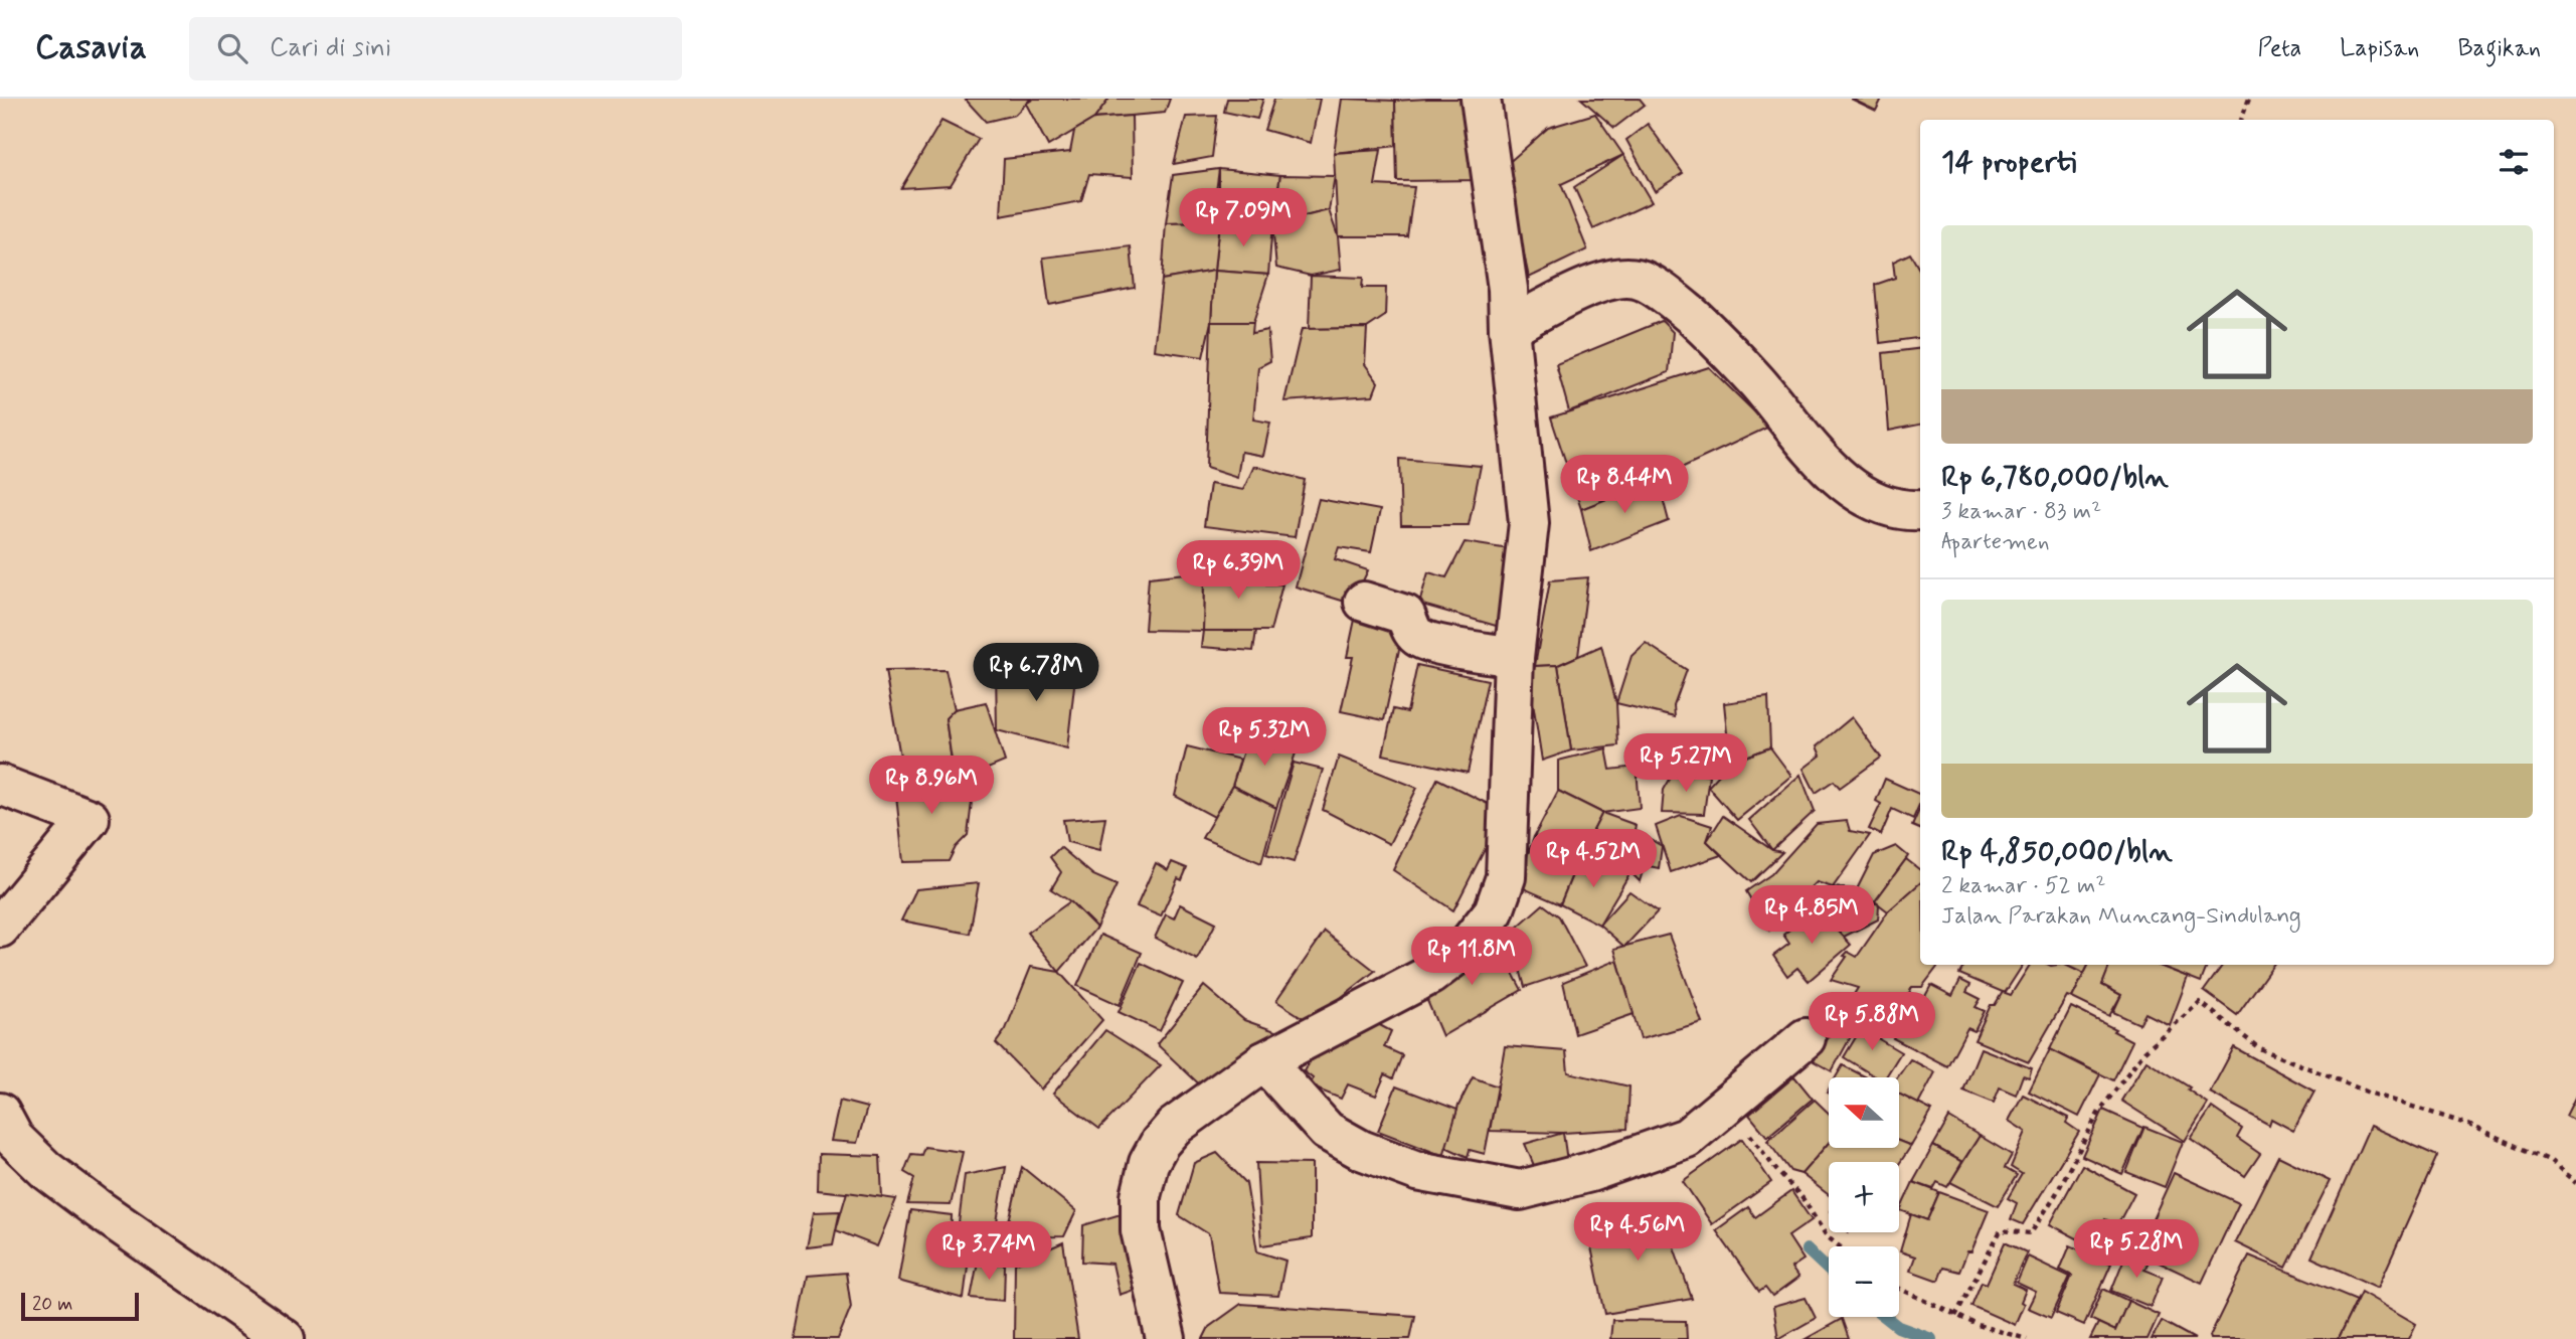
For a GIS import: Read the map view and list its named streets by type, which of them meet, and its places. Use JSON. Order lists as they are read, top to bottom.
{
  "scale_bar": "20 m",
  "north": "left",
  "page": {
    "header": "Casavia",
    "search": "Cari di sini",
    "nav": ["Peta", "Lapisan", "Bagikan"],
    "heading": "14 properti",
    "price": [
      "Rp 7.09M",
      "Rp 8.44M",
      "Rp 6.39M",
      "Rp 6.78M",
      "Rp 5.32M",
      "Rp 5.27M",
      "Rp 8.96M",
      "Rp 4.52M",
      "Rp 4.85M",
      "Rp 11.8M",
      "Rp 5.88M",
      "Rp 4.56M",
      "Rp 5.28M",
      "Rp 3.74M"
    ],
    "list": [
      {
        "name": "Rp 6,780,000/bln",
        "note": "3 kamar · 83 m² · Apartemen"
      },
      {
        "name": "Rp 4,850,000/bln",
        "note": "2 kamar · 52 m² · Jalan Parakan Muncang-Sindulang"
      }
    ],
    "map_buttons": ["+", "−"],
    "scale": "20 m"
  }
}
